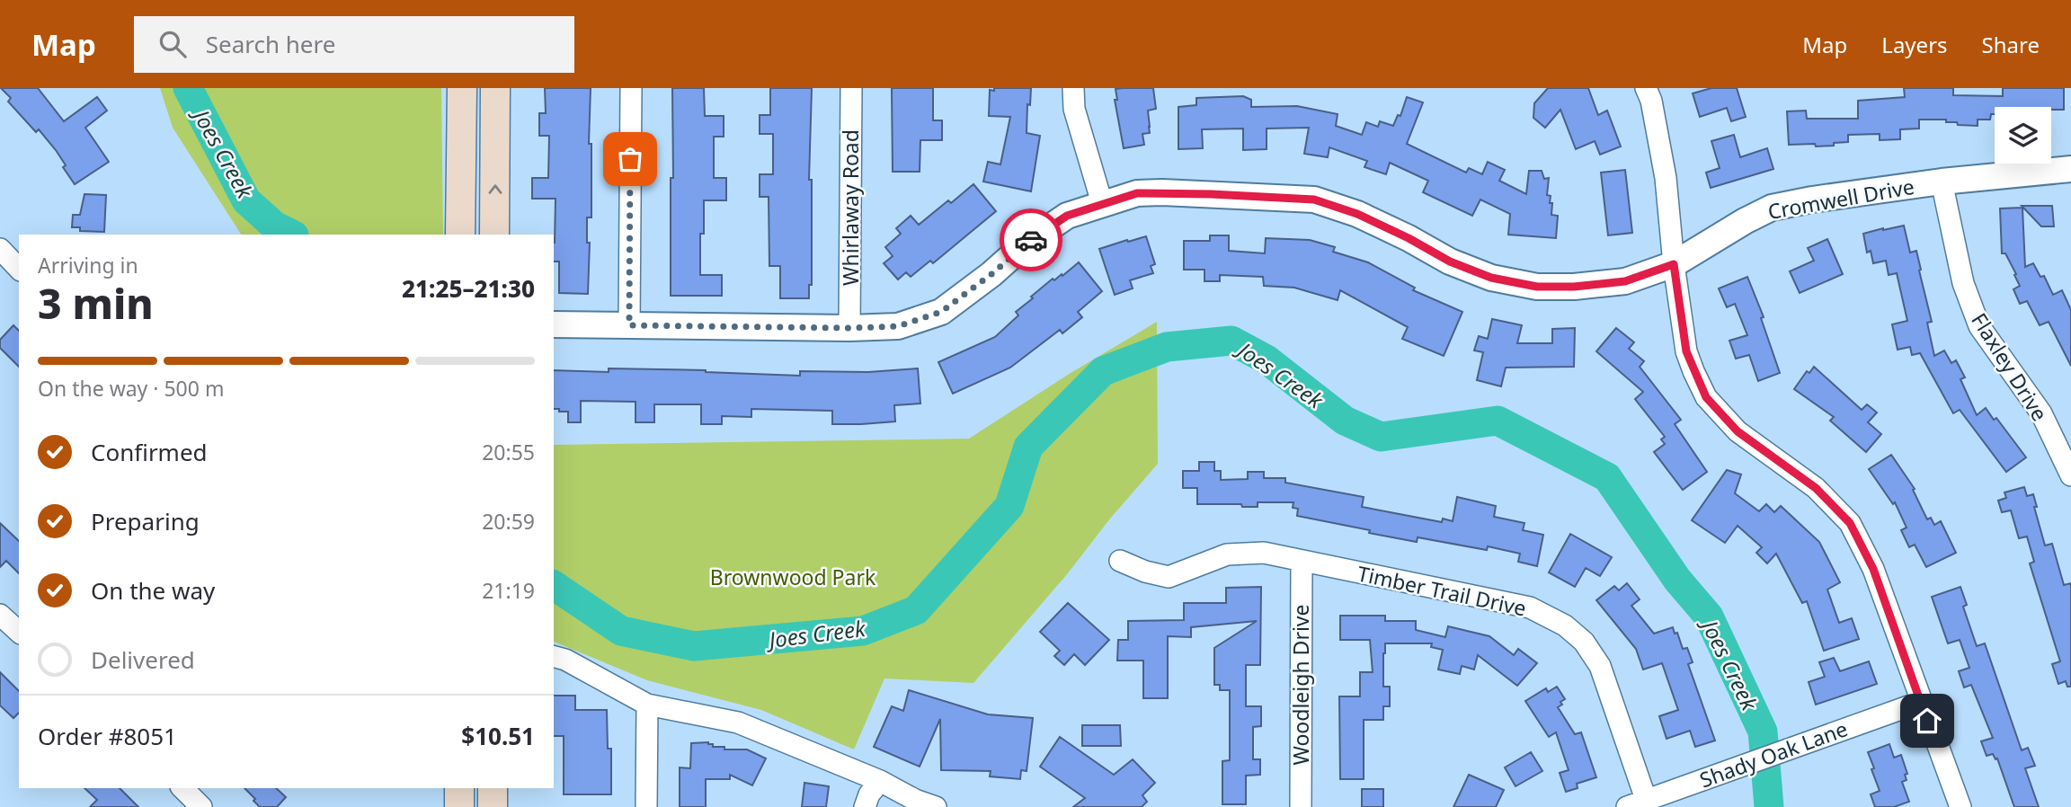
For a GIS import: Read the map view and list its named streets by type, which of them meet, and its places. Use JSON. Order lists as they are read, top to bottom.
{
  "streets": {
    "street": [
      "Cromwell Drive",
      "Whirlaway Road",
      "Flaxley Drive",
      "Timber Trail Drive",
      "Woodleigh Drive",
      "Shady Oak Lane"
    ]
  },
  "crossings": [
    ["Cromwell Drive", "Whirlaway Road"],
    ["Cromwell Drive", "Flaxley Drive"],
    ["Timber Trail Drive", "Woodleigh Drive"],
    ["Timber Trail Drive", "Shady Oak Lane"]
  ],
  "water": ["Joes Creek"],
  "parks": ["Brownwood Park"],
  "page": {
    "header": "Map",
    "search": "Search here",
    "nav": ["Map", "Layers", "Share"],
    "heading": ["3 min", "Arriving in", "21:25–21:30"],
    "panel": ["Order #8051", "$10.51"],
    "bar": "On the way · 500 m",
    "list": [
      ["Confirmed", "20:55"],
      ["Preparing", "20:59"],
      ["On the way", "21:19"],
      "Delivered"
    ]
  }
}
